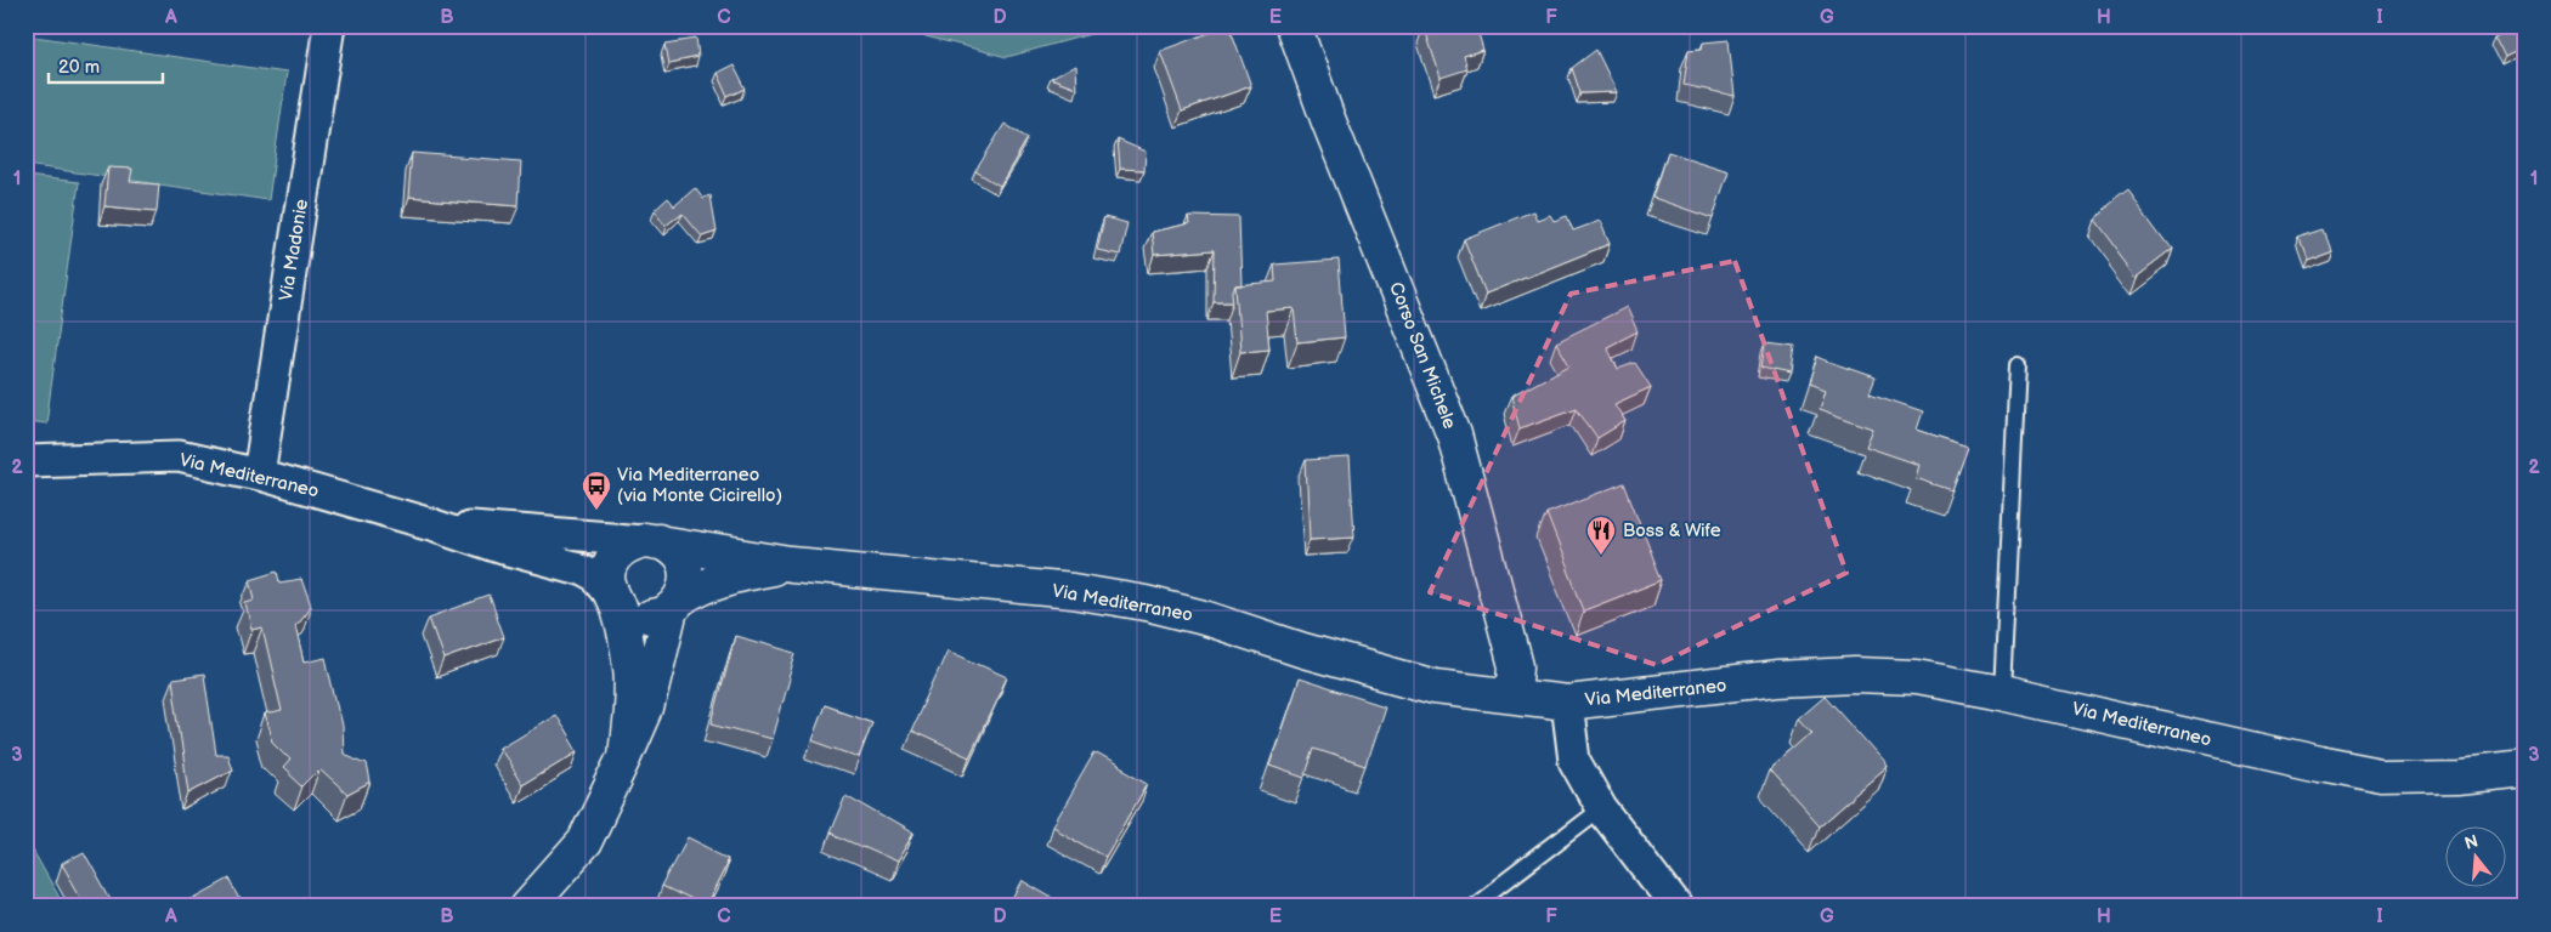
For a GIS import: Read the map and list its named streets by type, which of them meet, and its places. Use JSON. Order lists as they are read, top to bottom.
{
  "streets": {
    "street": ["Via Madonie", "Corso San Michele", "Via Mediterraneo"]
  },
  "crossings": [
    ["Via Madonie", "Via Mediterraneo"],
    ["Corso San Michele", "Via Mediterraneo"]
  ],
  "places": {
    "bus stop": ["Via Mediterraneo (via Monte Cicirello)"],
    "restaurant": ["Boss & Wife"]
  },
  "scale_bar": "20 m",
  "north": "top",
  "grid": {
    "columns": [
      "A",
      "B",
      "C",
      "D",
      "E",
      "F",
      "G",
      "H",
      "I"
    ],
    "rows": ["1", "2", "3"]
  }
}
